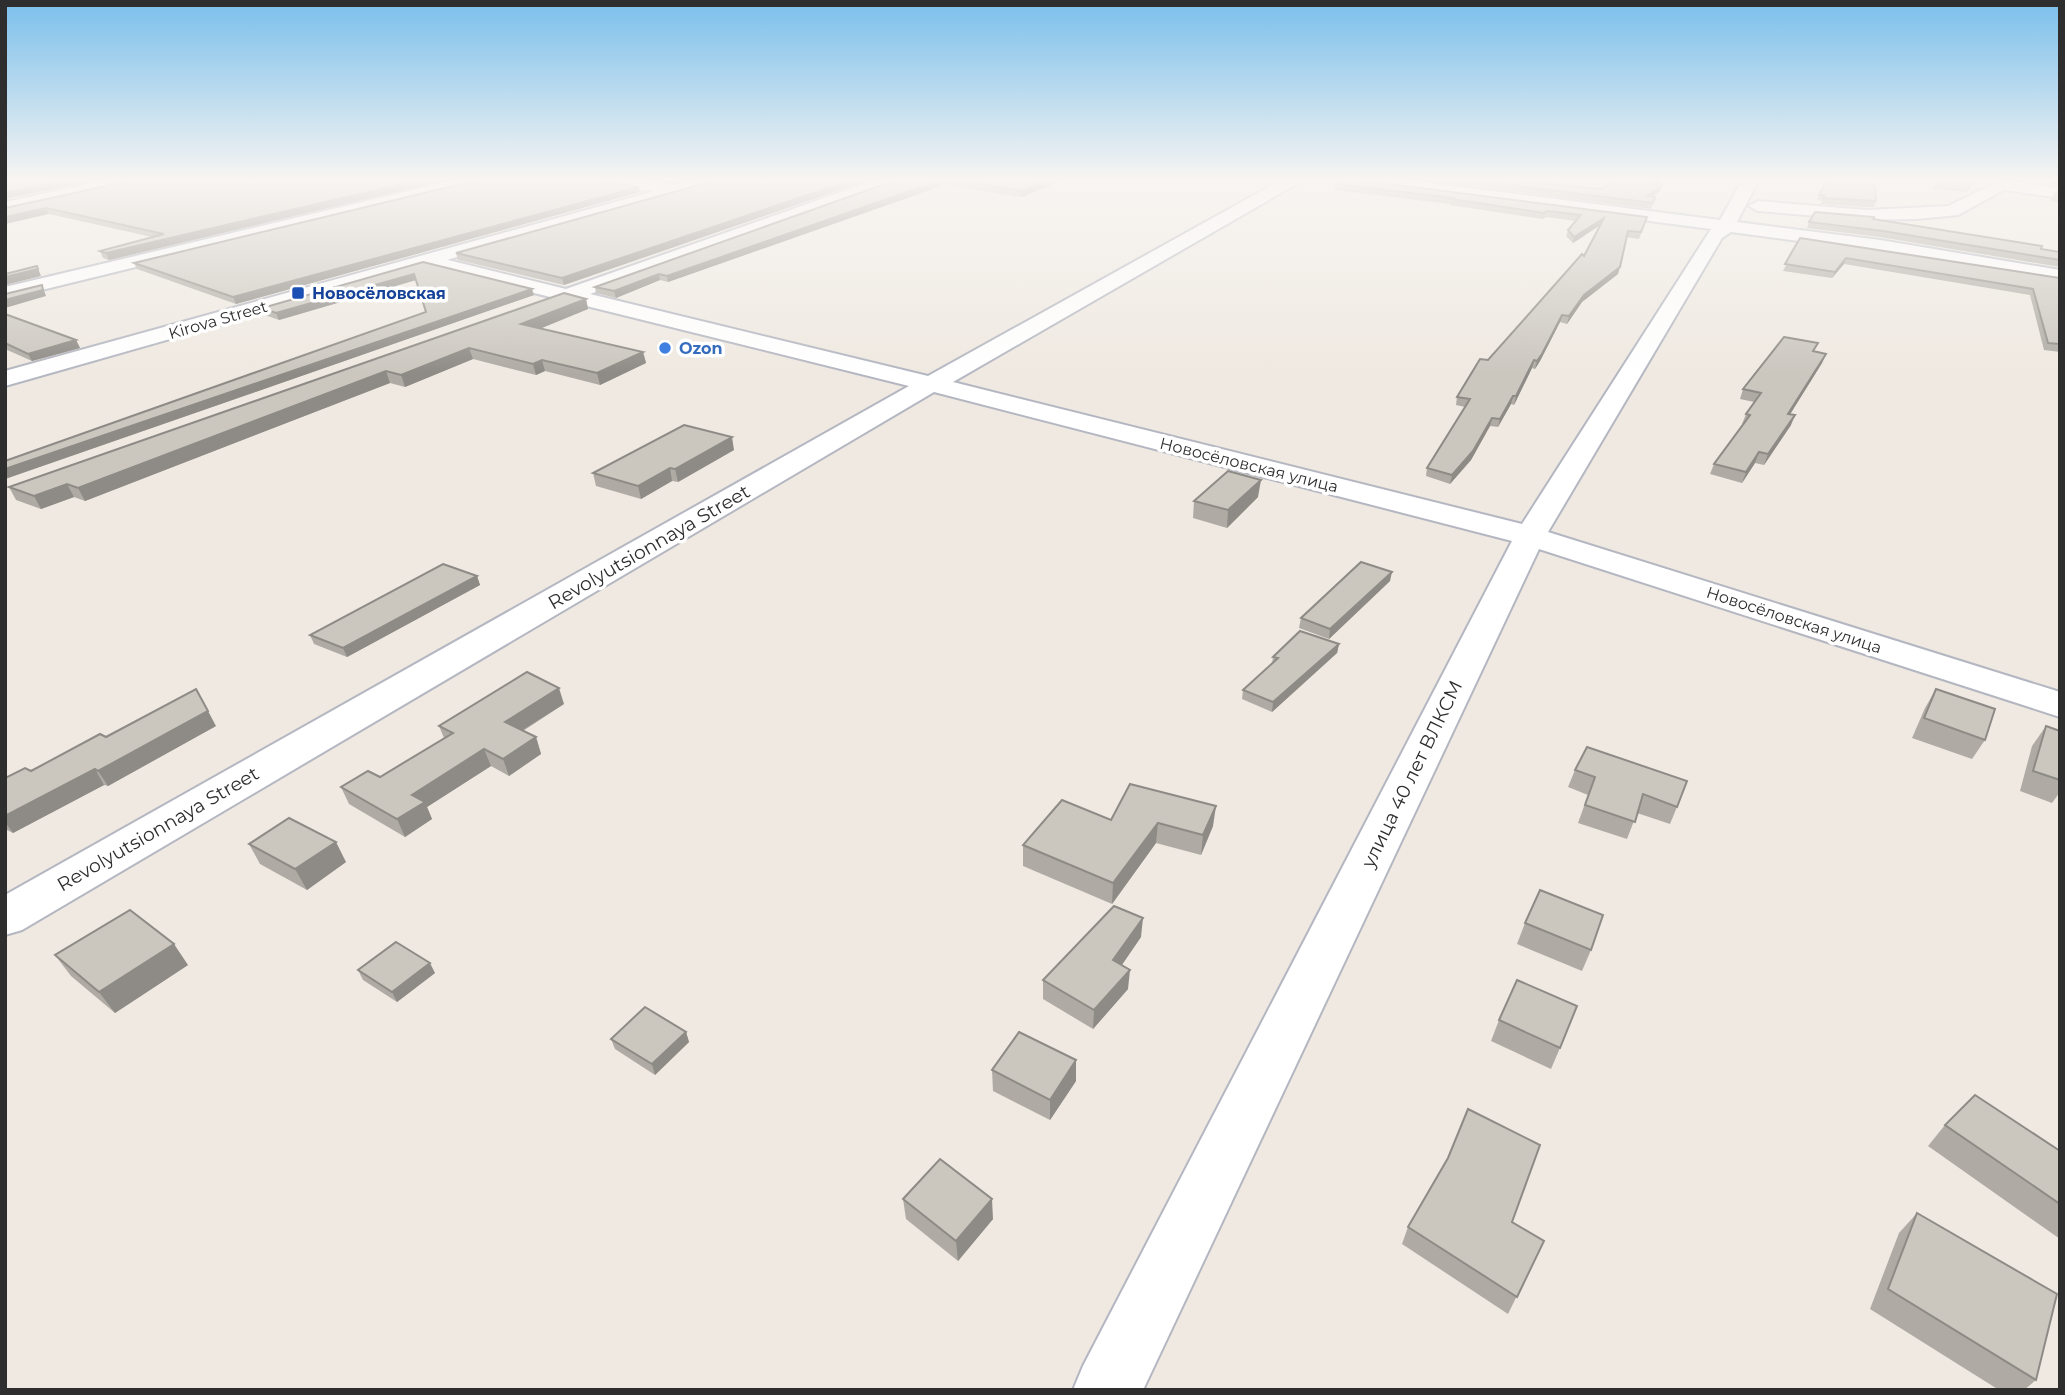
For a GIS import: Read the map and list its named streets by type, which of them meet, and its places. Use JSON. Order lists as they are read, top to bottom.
{
  "streets": {
    "street": [
      "Kirova Street",
      "Новосёловская улица",
      "Revolyutsionnaya Street",
      "улица 40 лет ВЛКСМ"
    ]
  },
  "crossings": [
    ["Kirova Street", "Новосёловская улица"],
    ["Новосёловская улица", "Revolyutsionnaya Street"],
    ["Новосёловская улица", "улица 40 лет ВЛКСМ"]
  ],
  "places": {
    "transit": ["Новосёловская"],
    "other": ["Ozon"]
  }
}
